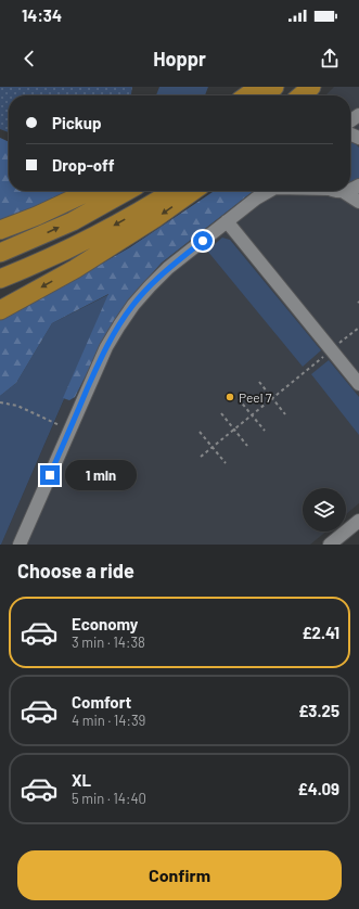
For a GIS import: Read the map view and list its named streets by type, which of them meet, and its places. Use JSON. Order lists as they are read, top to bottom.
{
  "places": ["Peel 7"],
  "page": {
    "status": "14:34",
    "header": "Hoppr",
    "banner": ["Pickup", "Drop-off"],
    "bubble": "1 min",
    "heading": "Choose a ride",
    "list": [
      {
        "name": "Economy",
        "note": "3 min · 14:38",
        "value": "£2.41"
      },
      {
        "name": "Comfort",
        "note": "4 min · 14:39",
        "value": "£3.25"
      },
      {
        "name": "XL",
        "note": "5 min · 14:40",
        "value": "£4.09"
      }
    ],
    "buttons": "Confirm"
  }
}
